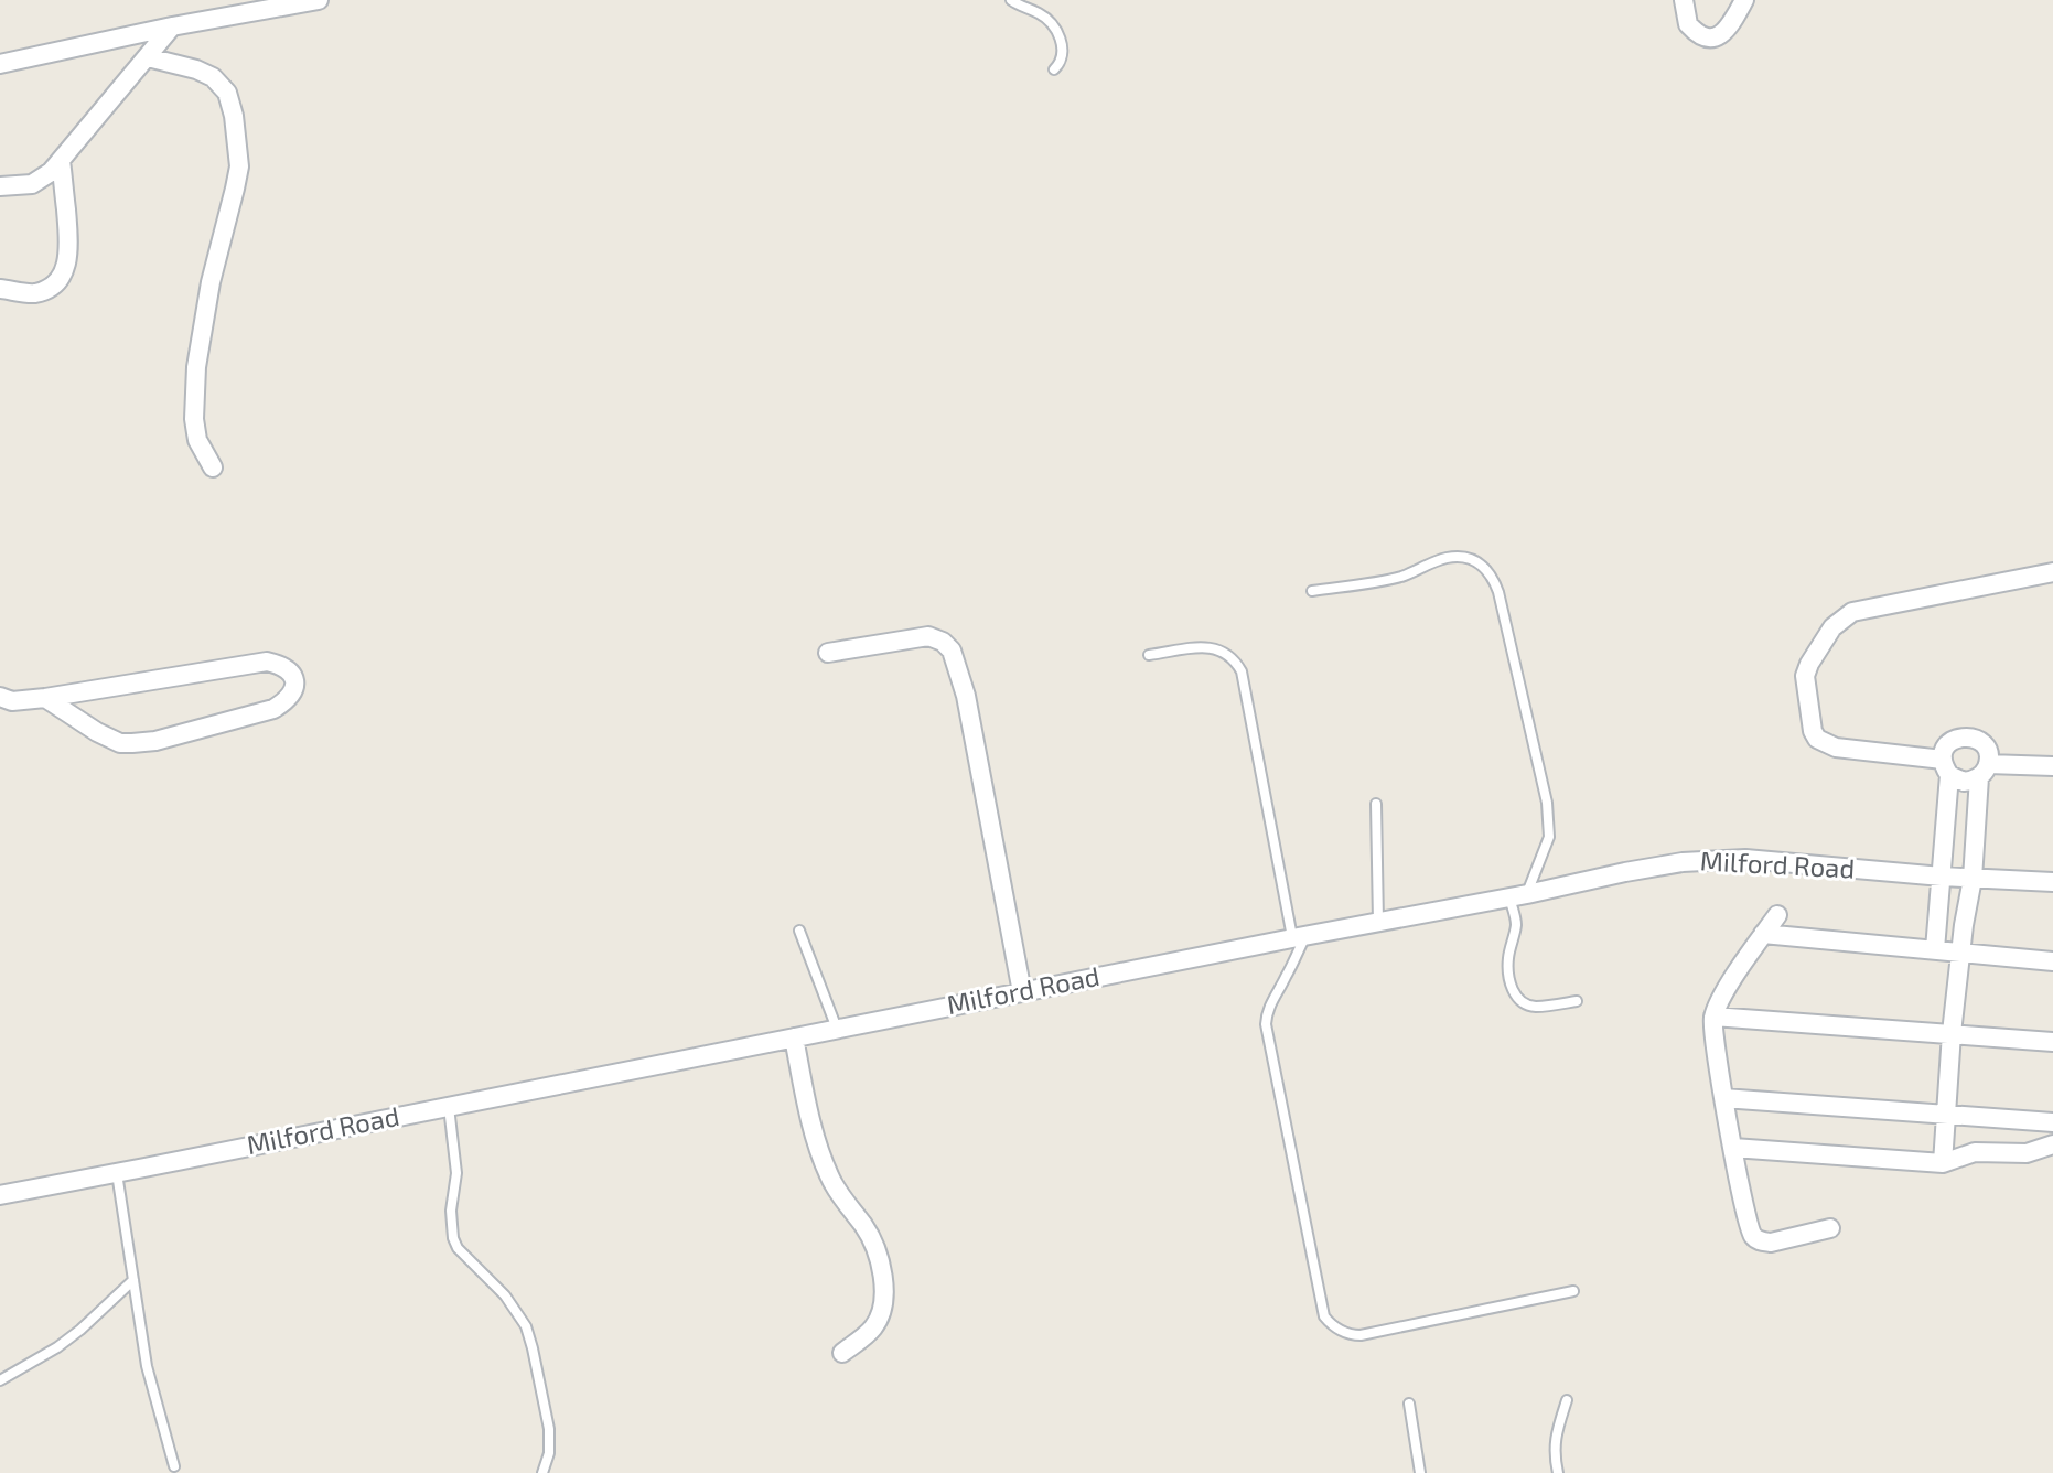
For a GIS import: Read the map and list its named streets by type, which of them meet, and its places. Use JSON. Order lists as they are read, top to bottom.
{
  "streets": {
    "street": ["Milford Road"]
  }
}
